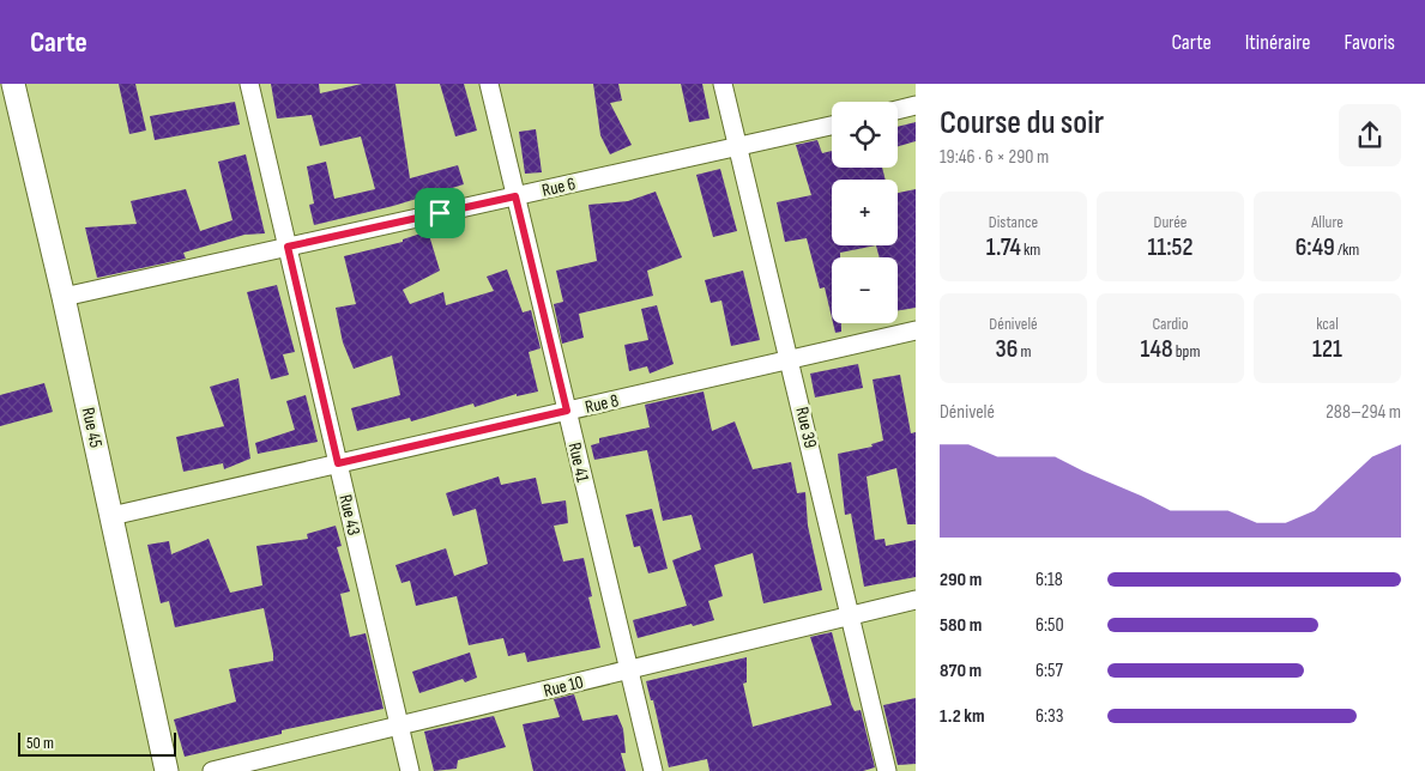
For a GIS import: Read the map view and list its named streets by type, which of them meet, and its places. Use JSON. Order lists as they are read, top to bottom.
{
  "streets": {
    "street": [
      "Rue 6",
      "Rue 8",
      "Rue 45",
      "Rue 39",
      "Rue 41",
      "Rue 43",
      "Rue 10"
    ]
  },
  "crossings": [
    ["Rue 6", "Rue 45"],
    ["Rue 6", "Rue 39"],
    ["Rue 6", "Rue 41"],
    ["Rue 6", "Rue 43"],
    ["Rue 8", "Rue 45"],
    ["Rue 8", "Rue 39"],
    ["Rue 8", "Rue 41"],
    ["Rue 8", "Rue 43"],
    ["Rue 39", "Rue 10"],
    ["Rue 41", "Rue 10"],
    ["Rue 43", "Rue 10"]
  ],
  "scale_bar": "50 m",
  "page": {
    "header": "Carte",
    "nav": ["Carte", "Itinéraire", "Favoris"],
    "heading": ["Course du soir", "19:46 · 6 × 290 m"],
    "map_buttons": ["+", "−"],
    "stats": [
      ["Distance", "1.74 km"],
      ["Durée", "11:52"],
      ["Allure", "6:49 /km"],
      ["Dénivelé", "36 m"],
      ["Cardio", "148 bpm"],
      ["kcal", "121"]
    ],
    "chart": ["Dénivelé", "288–294 m"],
    "list": [
      {
        "name": "290 m",
        "note": "6:18"
      },
      {
        "name": "580 m",
        "note": "6:50"
      },
      {
        "name": "870 m",
        "note": "6:57"
      },
      {
        "name": "1.2 km",
        "note": "6:33"
      }
    ],
    "scale": "50 m"
  }
}
